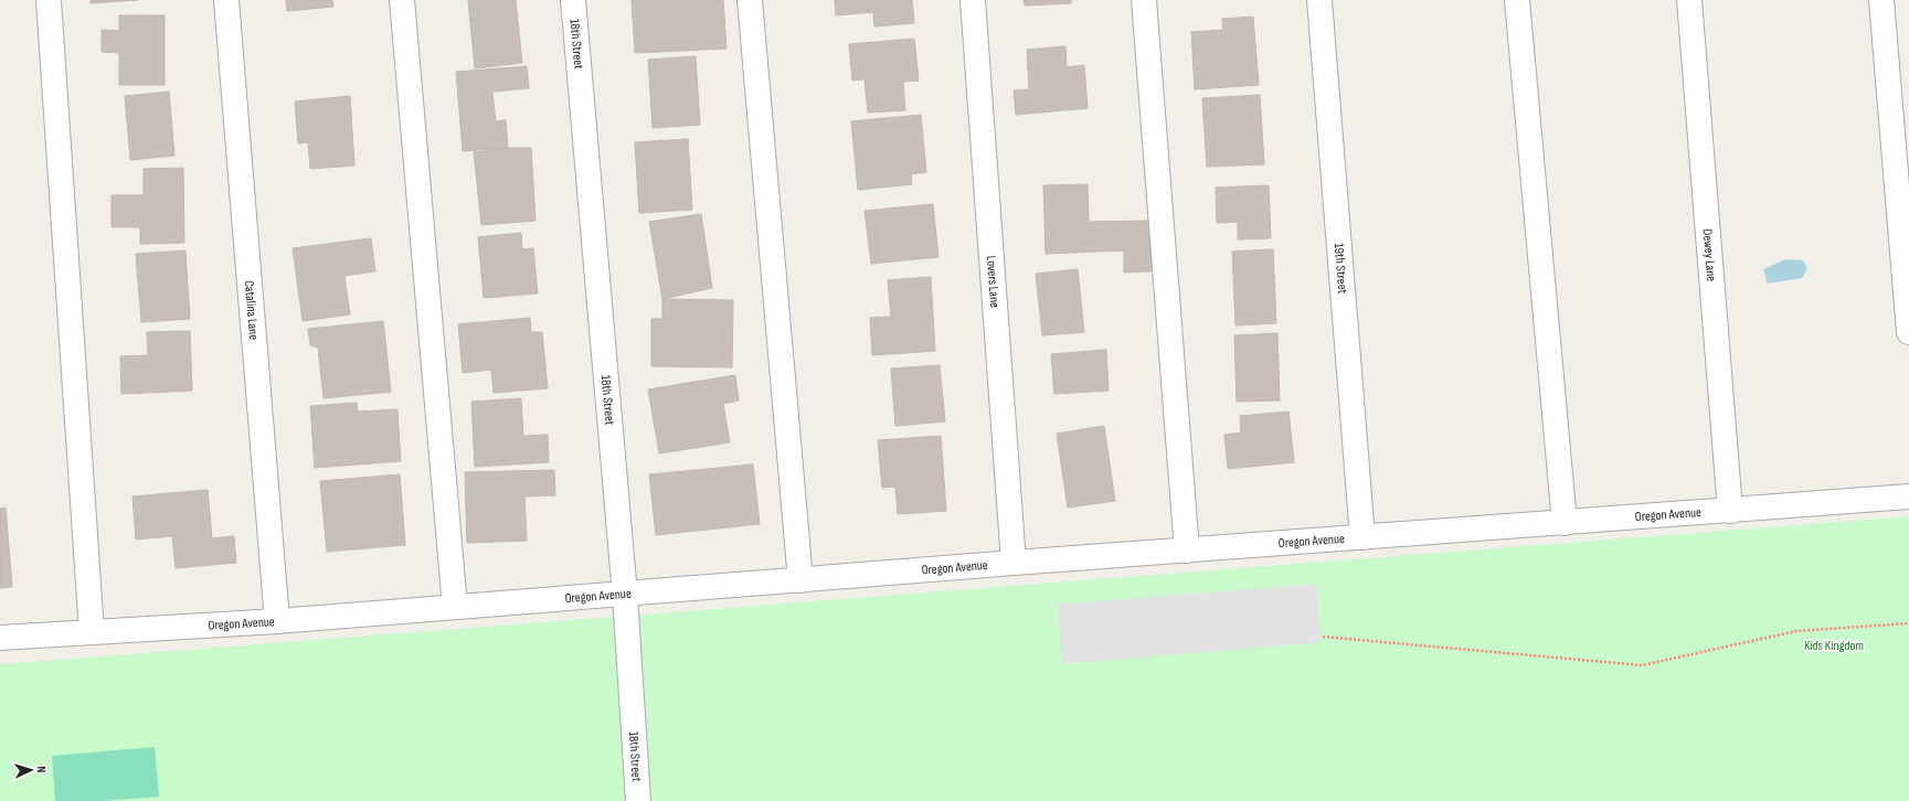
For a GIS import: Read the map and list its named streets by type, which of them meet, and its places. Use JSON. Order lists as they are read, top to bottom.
{
  "streets": {
    "street": [
      "18th Street",
      "Dewey Lane",
      "19th Street",
      "Lovers Lane",
      "Catalina Lane",
      "Oregon Avenue"
    ]
  },
  "crossings": [
    ["18th Street", "Oregon Avenue"],
    ["Dewey Lane", "Oregon Avenue"],
    ["19th Street", "Oregon Avenue"],
    ["Lovers Lane", "Oregon Avenue"],
    ["Catalina Lane", "Oregon Avenue"]
  ],
  "parks": ["Kids Kingdom"],
  "north": "right"
}
